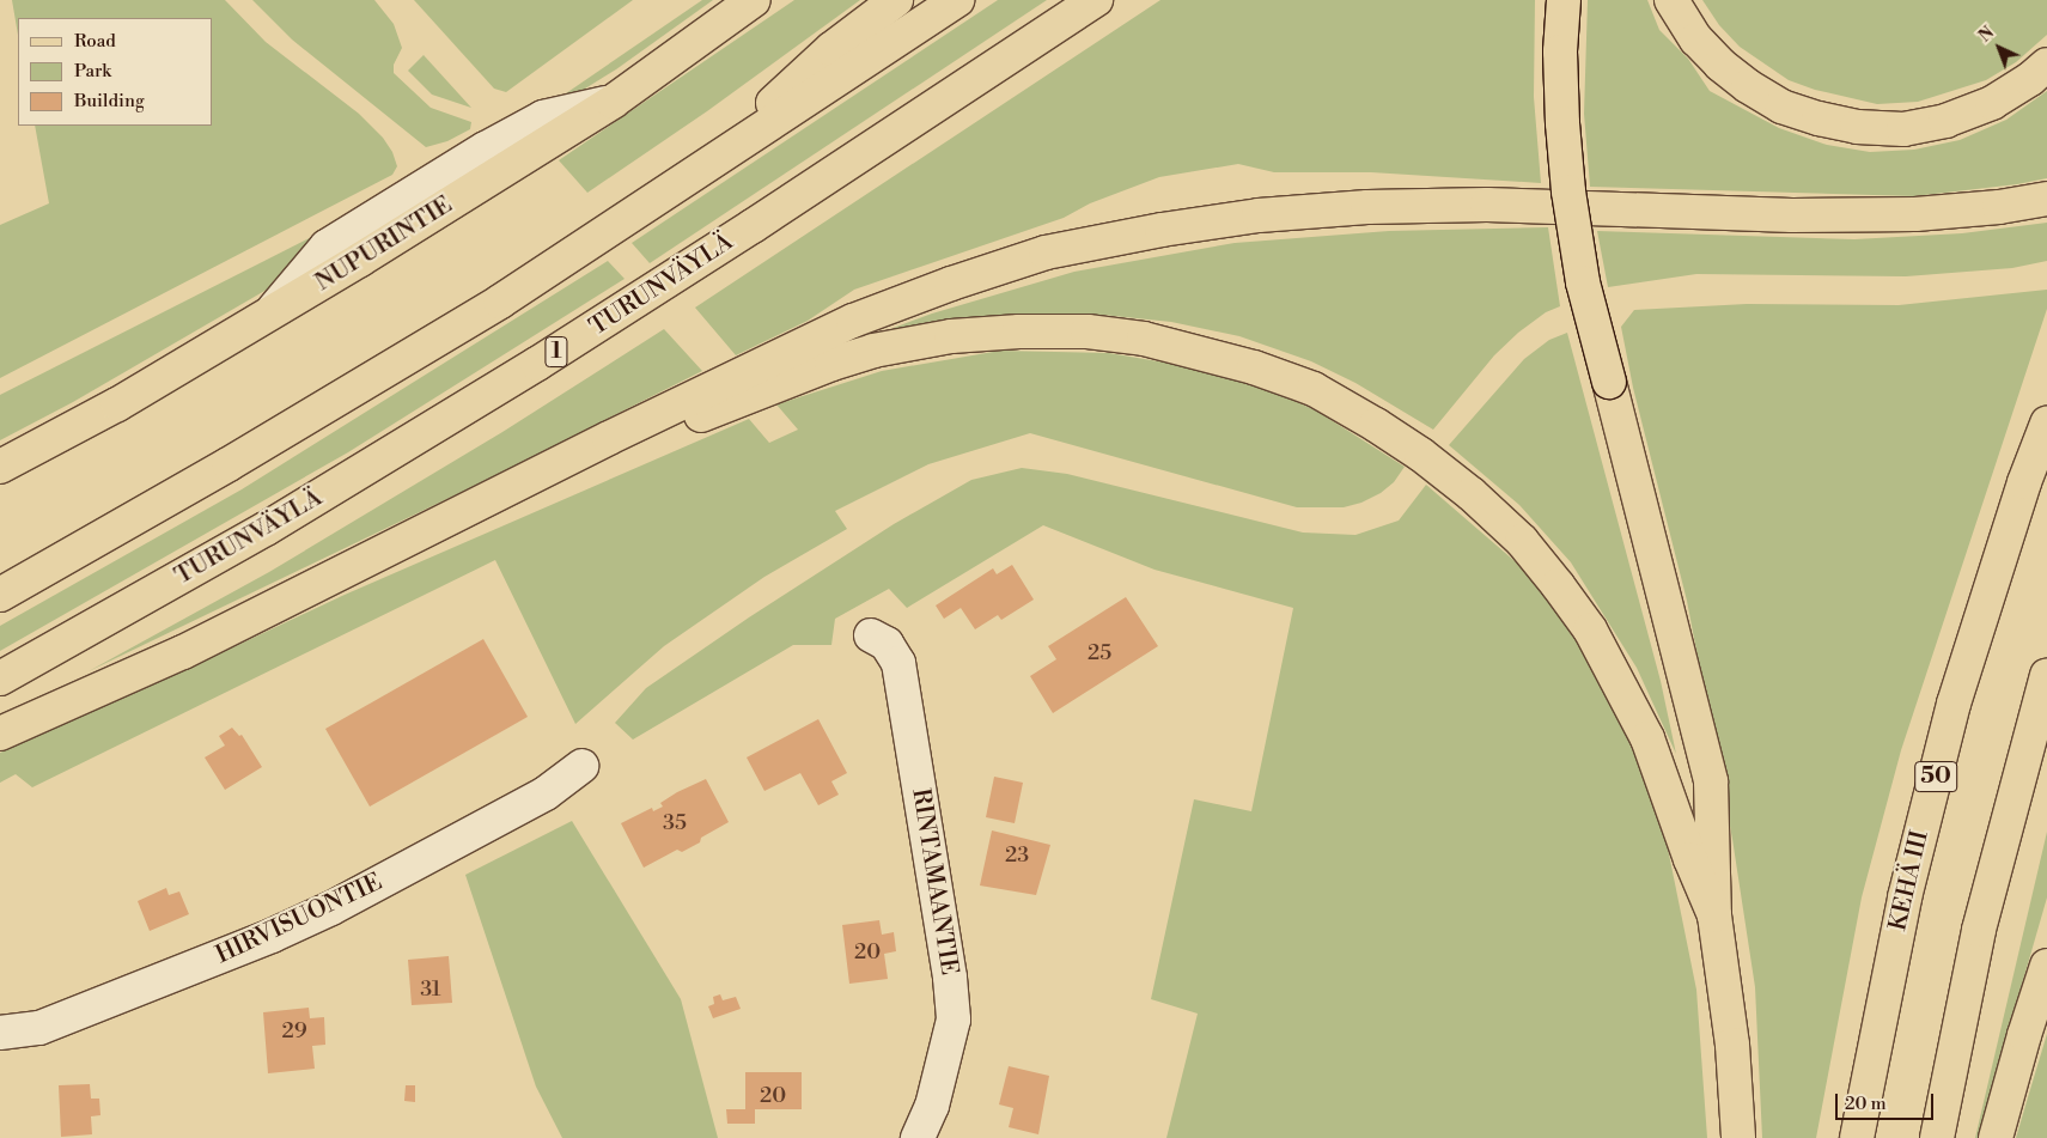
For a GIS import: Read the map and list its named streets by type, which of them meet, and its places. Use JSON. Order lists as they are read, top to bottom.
{
  "streets": {
    "main road": [
      "NUPURINTIE",
      "TURUNVÄYLÄ",
      "1",
      "50",
      "KEHÄ III"
    ],
    "street": ["RINTAMAANTIE", "HIRVISUONTIE"]
  },
  "house_numbers": [
    "25",
    "35",
    "23",
    "20",
    "31",
    "29",
    "20"
  ],
  "legend": ["Road", "Park", "Building"],
  "scale_bar": "20 m",
  "north": "top left"
}
